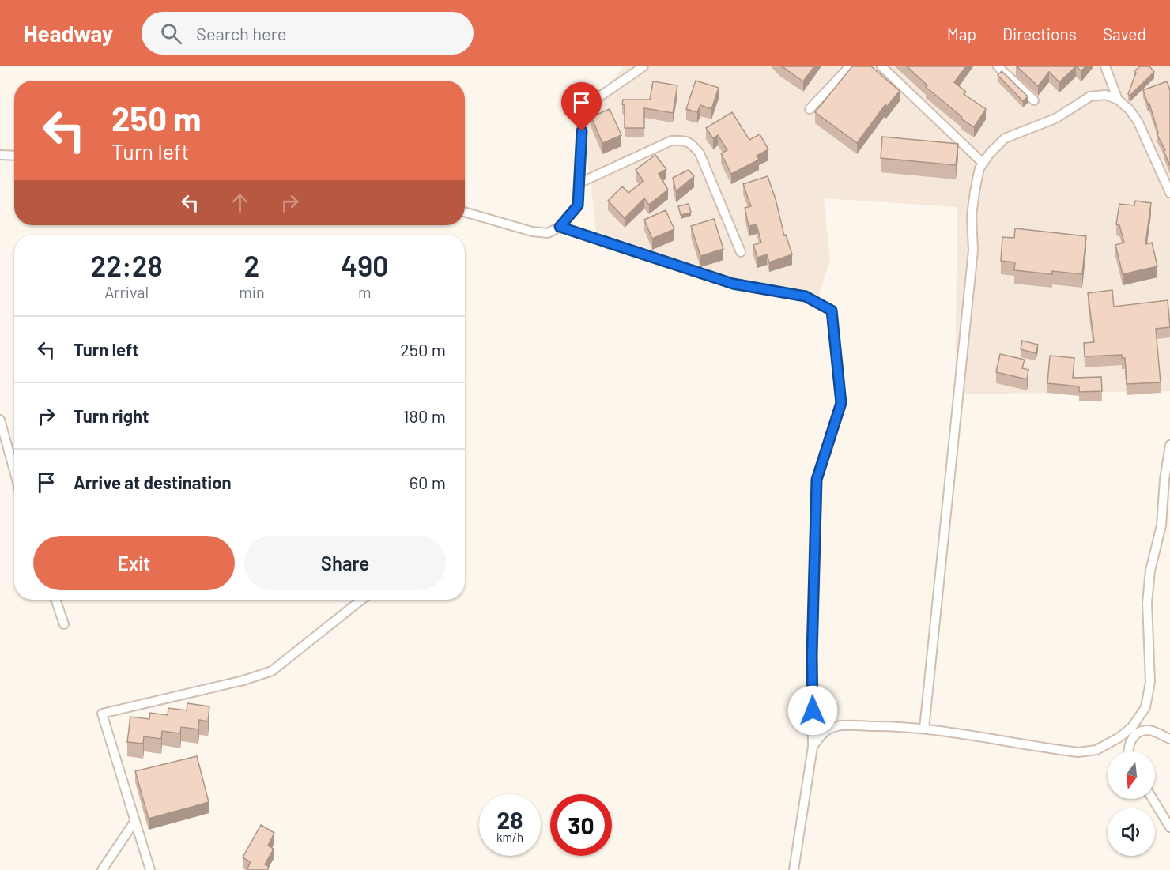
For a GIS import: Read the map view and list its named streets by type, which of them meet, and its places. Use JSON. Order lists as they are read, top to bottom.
{
  "north": "bottom",
  "page": {
    "header": "Headway",
    "search": "Search here",
    "nav": ["Map", "Directions", "Saved"],
    "turn": ["250 m", "Turn left"],
    "eta": [
      "22:28",
      "Arrival",
      "2",
      "min",
      "490",
      "m"
    ],
    "list": [
      {
        "name": "Turn left",
        "value": "250 m"
      },
      {
        "name": "Turn right",
        "value": "180 m"
      },
      {
        "name": "Arrive at destination",
        "value": "60 m"
      }
    ],
    "buttons": ["Exit", "Share"],
    "speed": "28 km/h",
    "limit": "30"
  }
}
